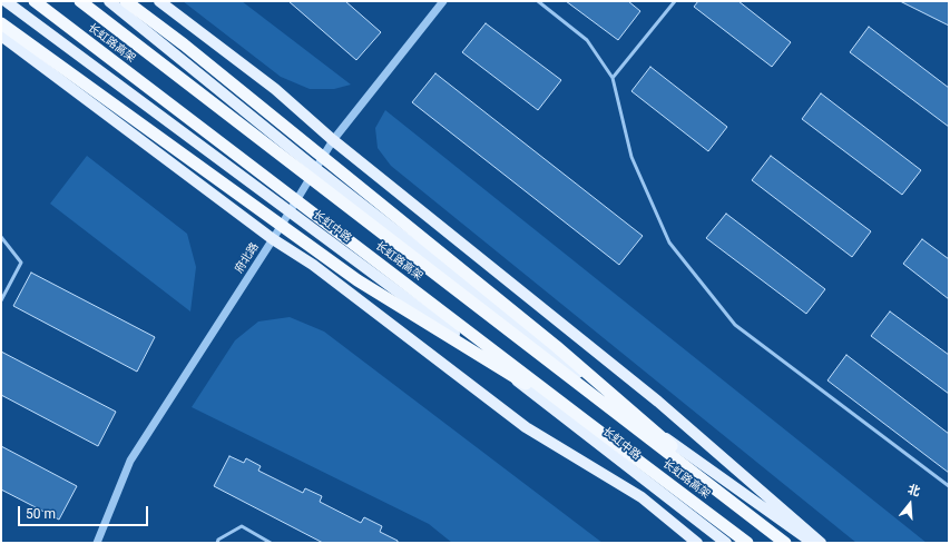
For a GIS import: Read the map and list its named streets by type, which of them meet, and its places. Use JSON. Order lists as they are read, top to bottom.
{
  "streets": {
    "highway": ["长虹路高架"],
    "main road": ["长虹中路"],
    "street": ["府北路"]
  },
  "crossings": [
    ["长虹中路", "府北路"]
  ],
  "scale_bar": "50 m",
  "north": "top"
}
